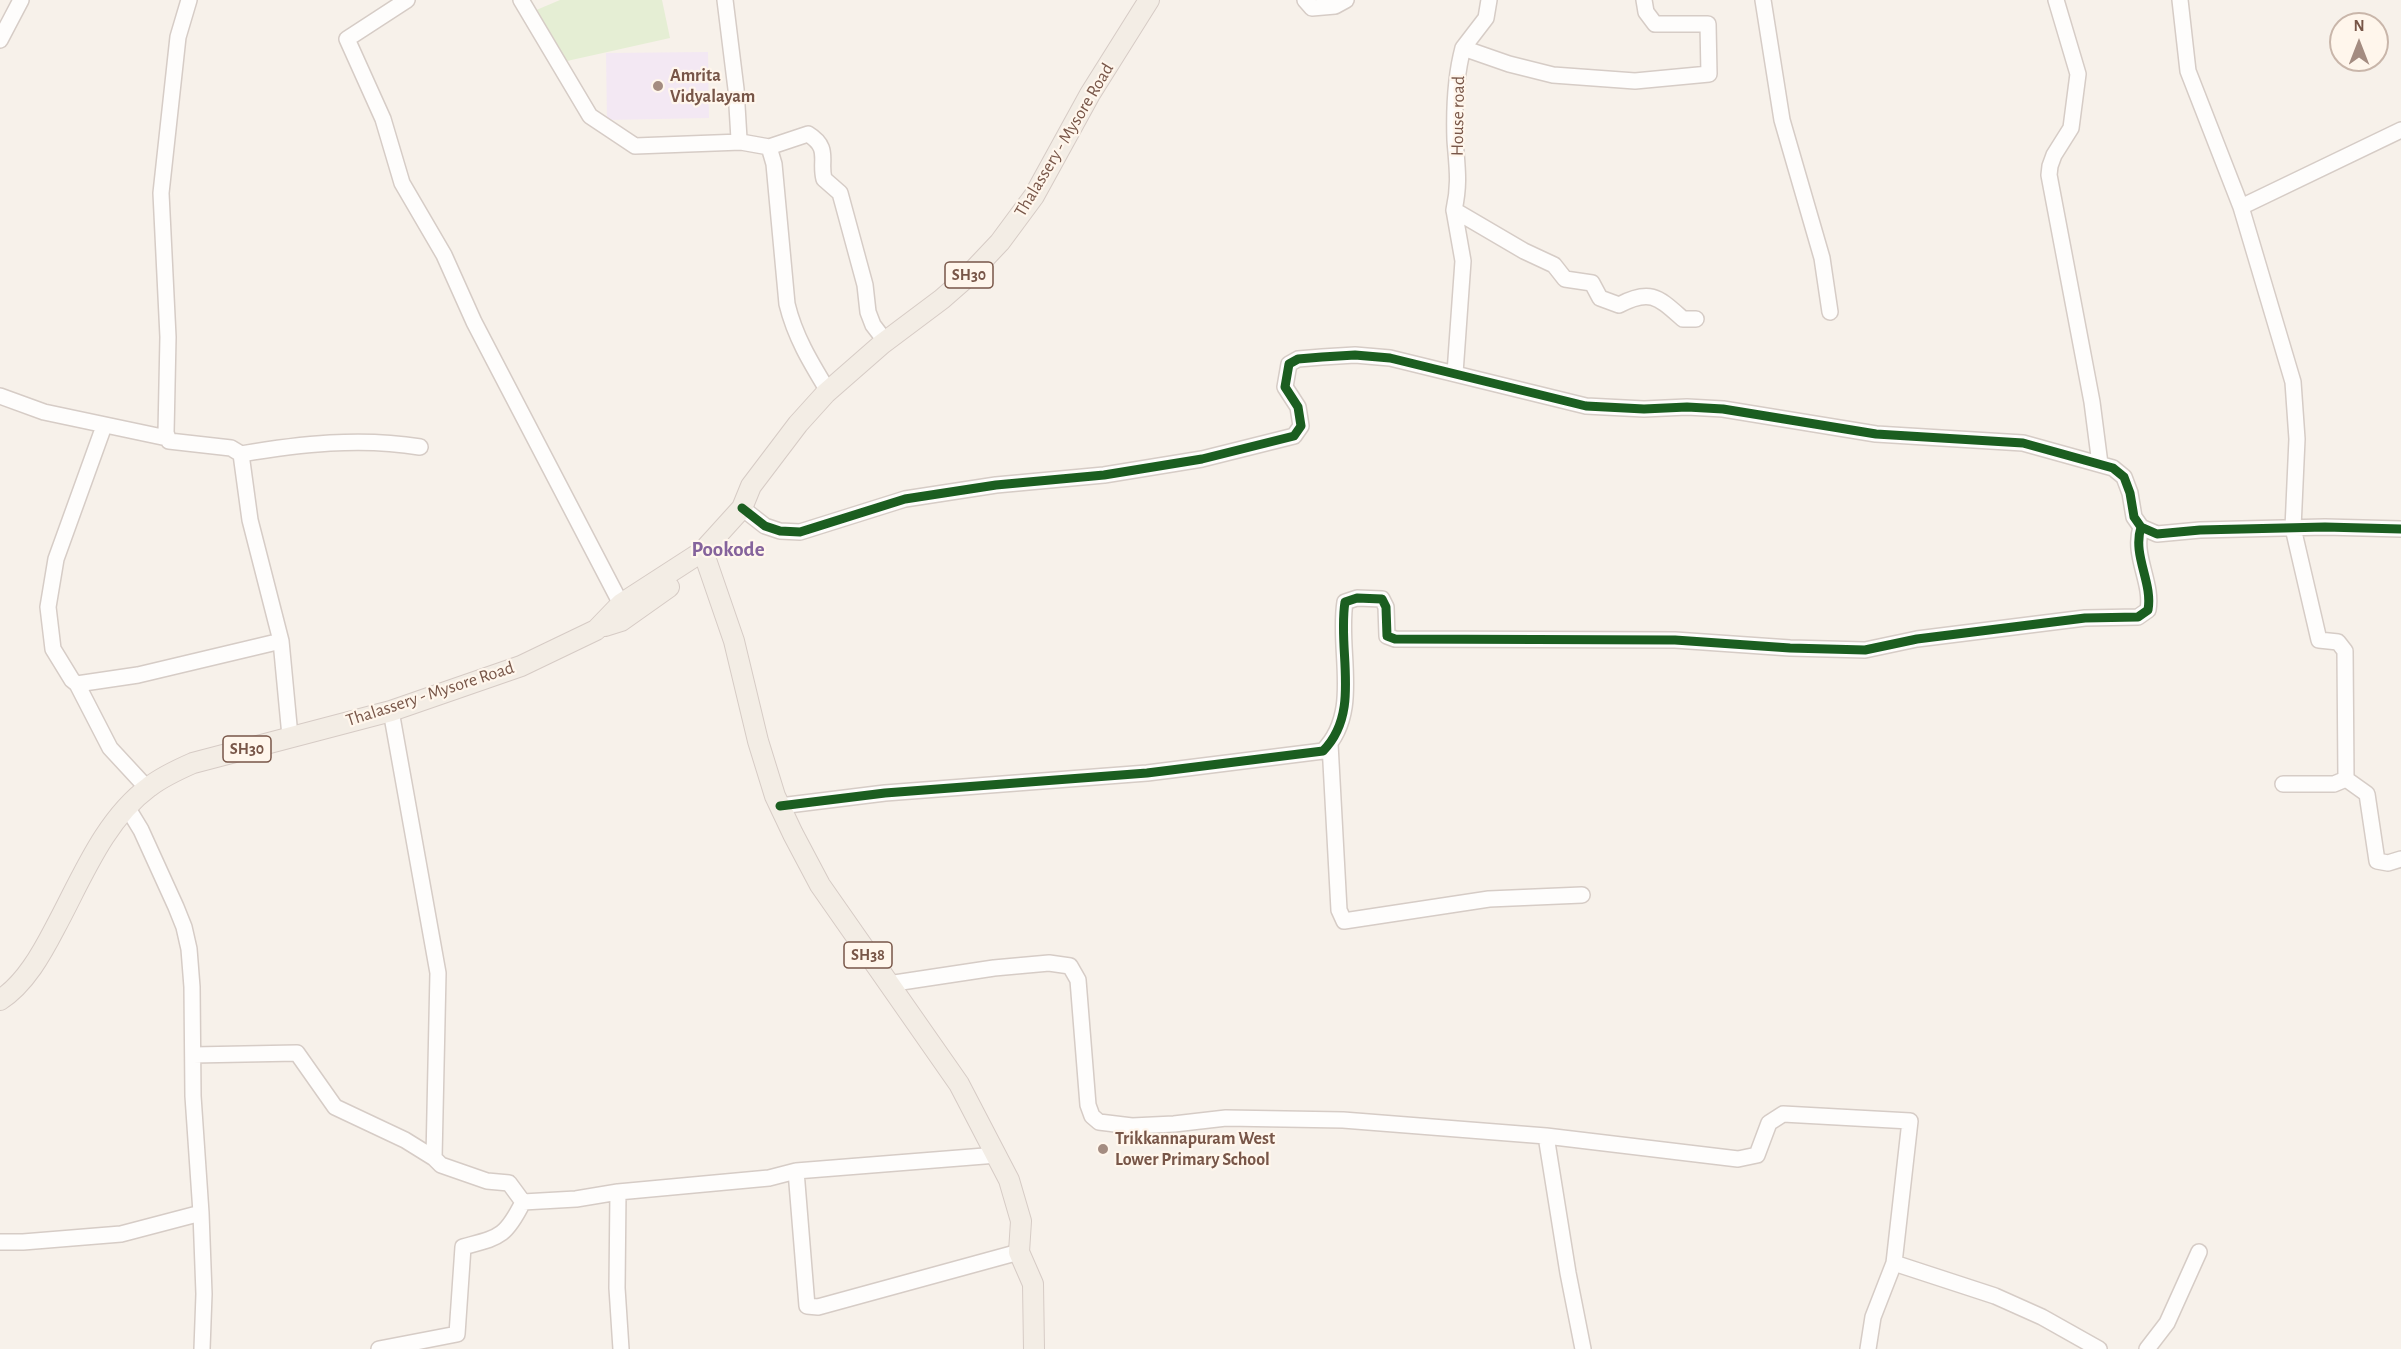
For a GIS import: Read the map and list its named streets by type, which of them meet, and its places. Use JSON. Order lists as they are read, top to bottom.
{
  "streets": {
    "main road": ["Thalassery - Mysore Road", "SH30", "SH38"],
    "street": ["House road"]
  },
  "crossings": [
    ["Thalassery - Mysore Road", "SH38"]
  ],
  "districts": ["Pookode"],
  "places": ["Amrita Vidyalayam", "Trikkannapuram West Lower Primary School"],
  "north": "top"
}
